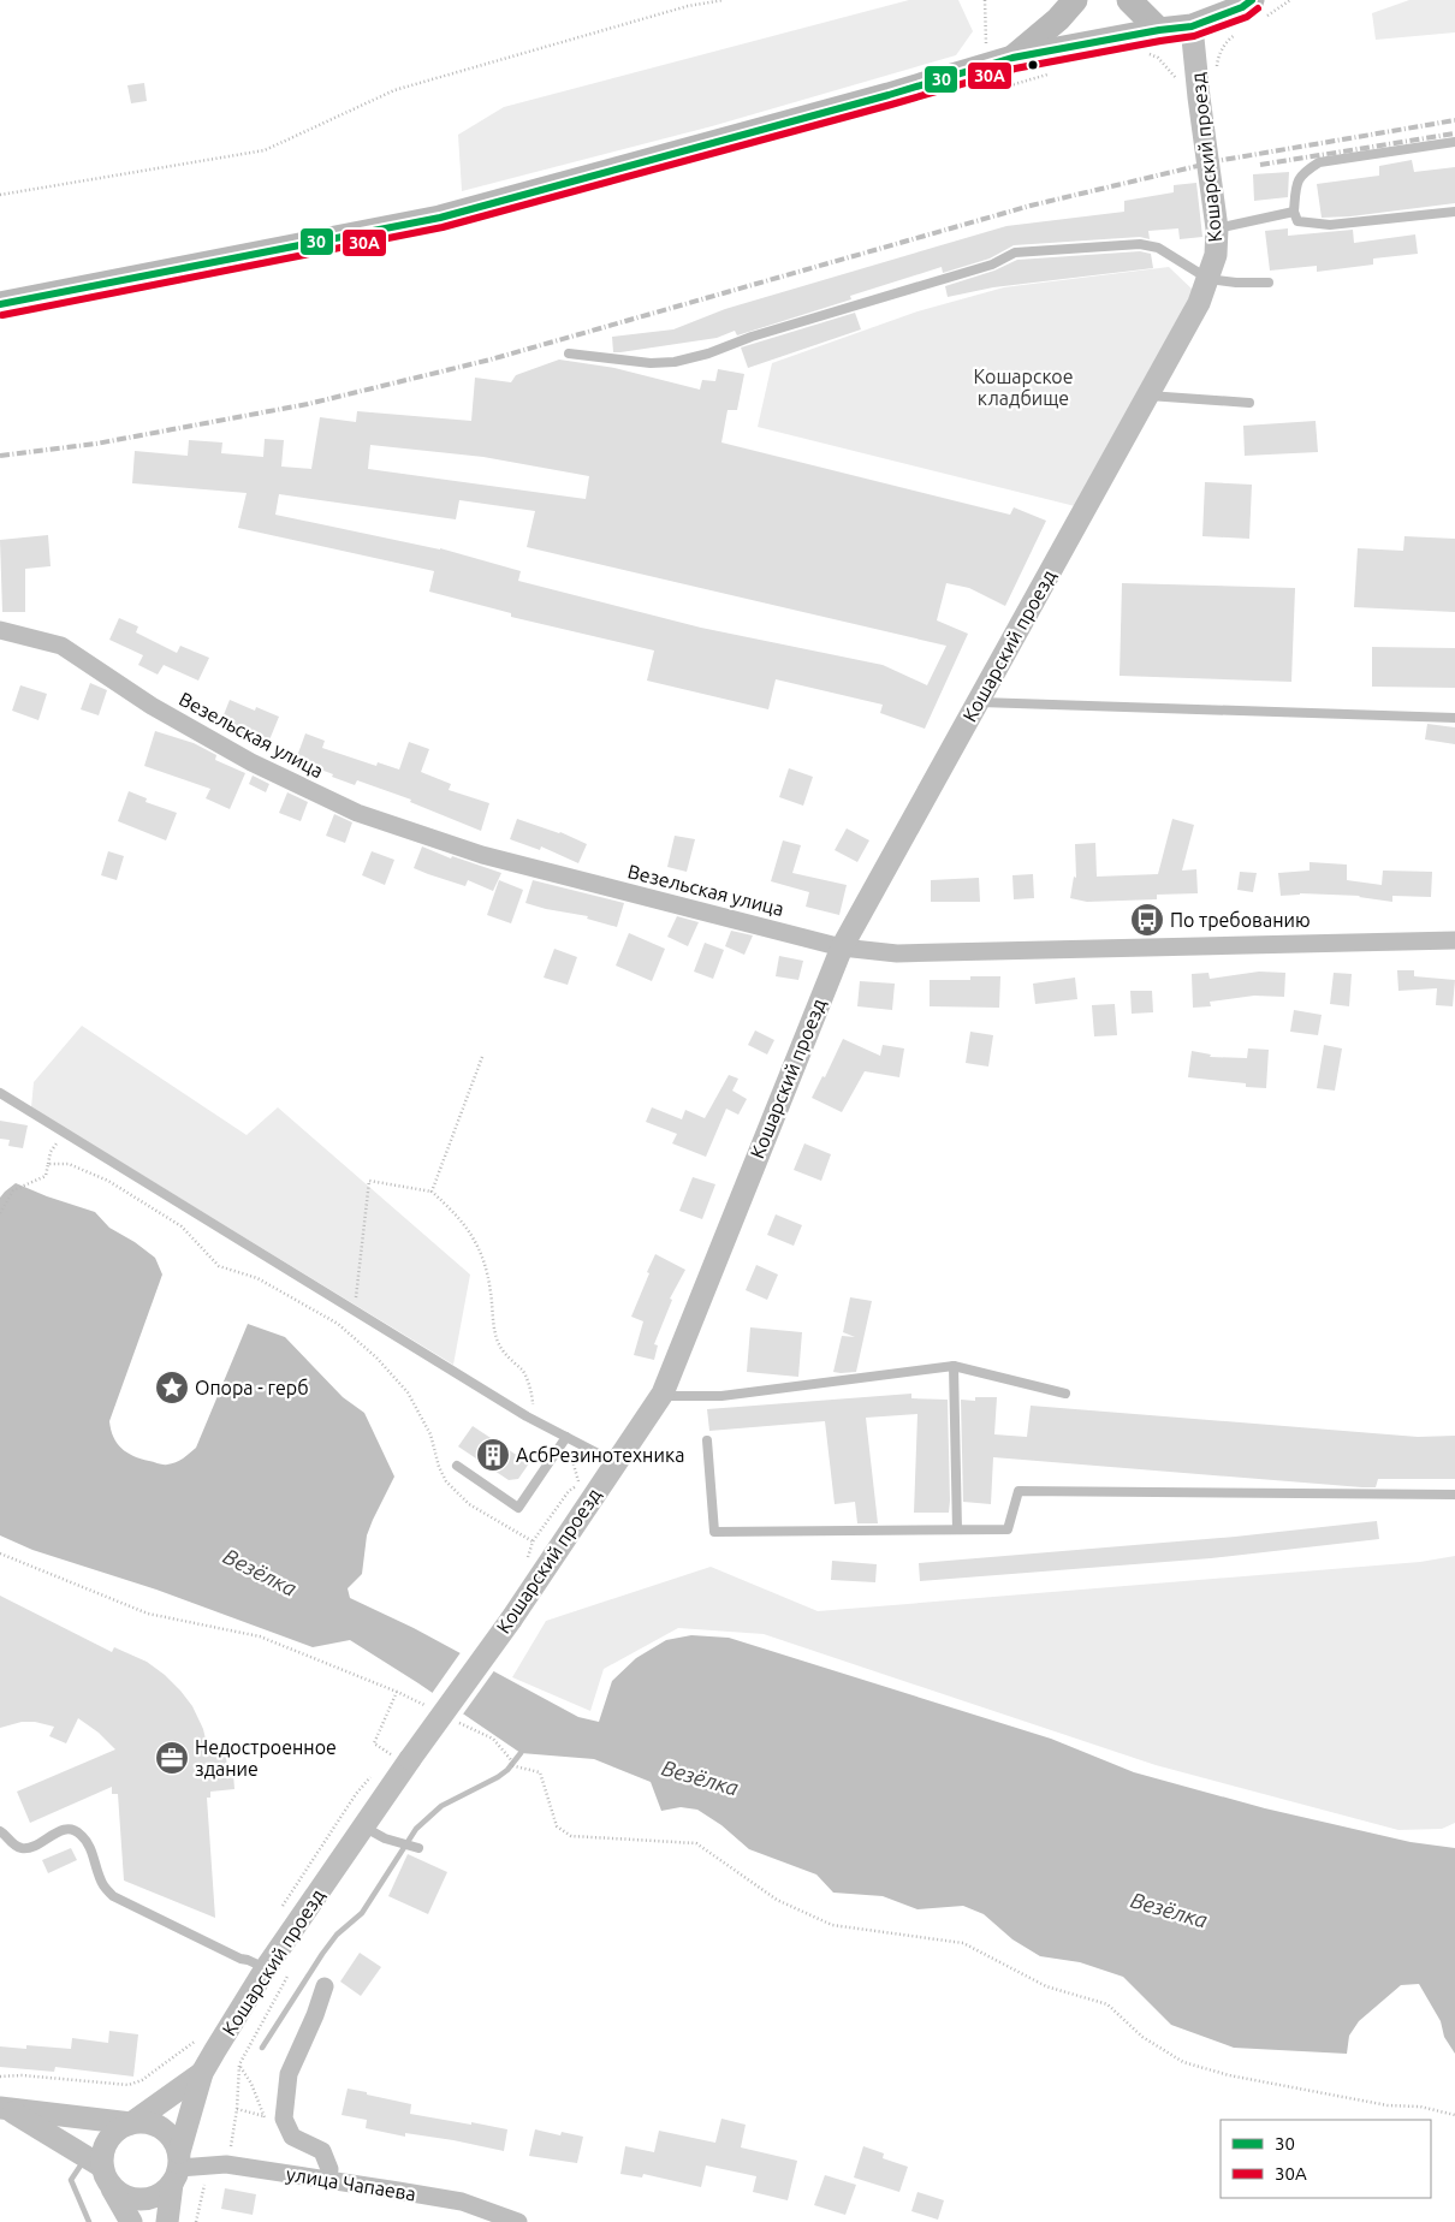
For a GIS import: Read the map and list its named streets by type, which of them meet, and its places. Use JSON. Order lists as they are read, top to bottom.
{
  "streets": {
    "street": ["Кошарский проезд", "Везельская улица", "улица Чапаева"]
  },
  "crossings": [
    ["Кошарский проезд", "Везельская улица"],
    ["Кошарский проезд", "улица Чапаева"]
  ],
  "water": ["Везёлка"],
  "parks": ["Кошарское кладбище"],
  "places": {
    "bus stop": ["По требованию"],
    "place": ["Опора - герб"],
    "building": ["АсбРезинотехника"],
    "office": ["Недостроенное здание"]
  },
  "lines": ["transit line 30", "transit line 30А"],
  "legend": ["30", "30А"]
}
